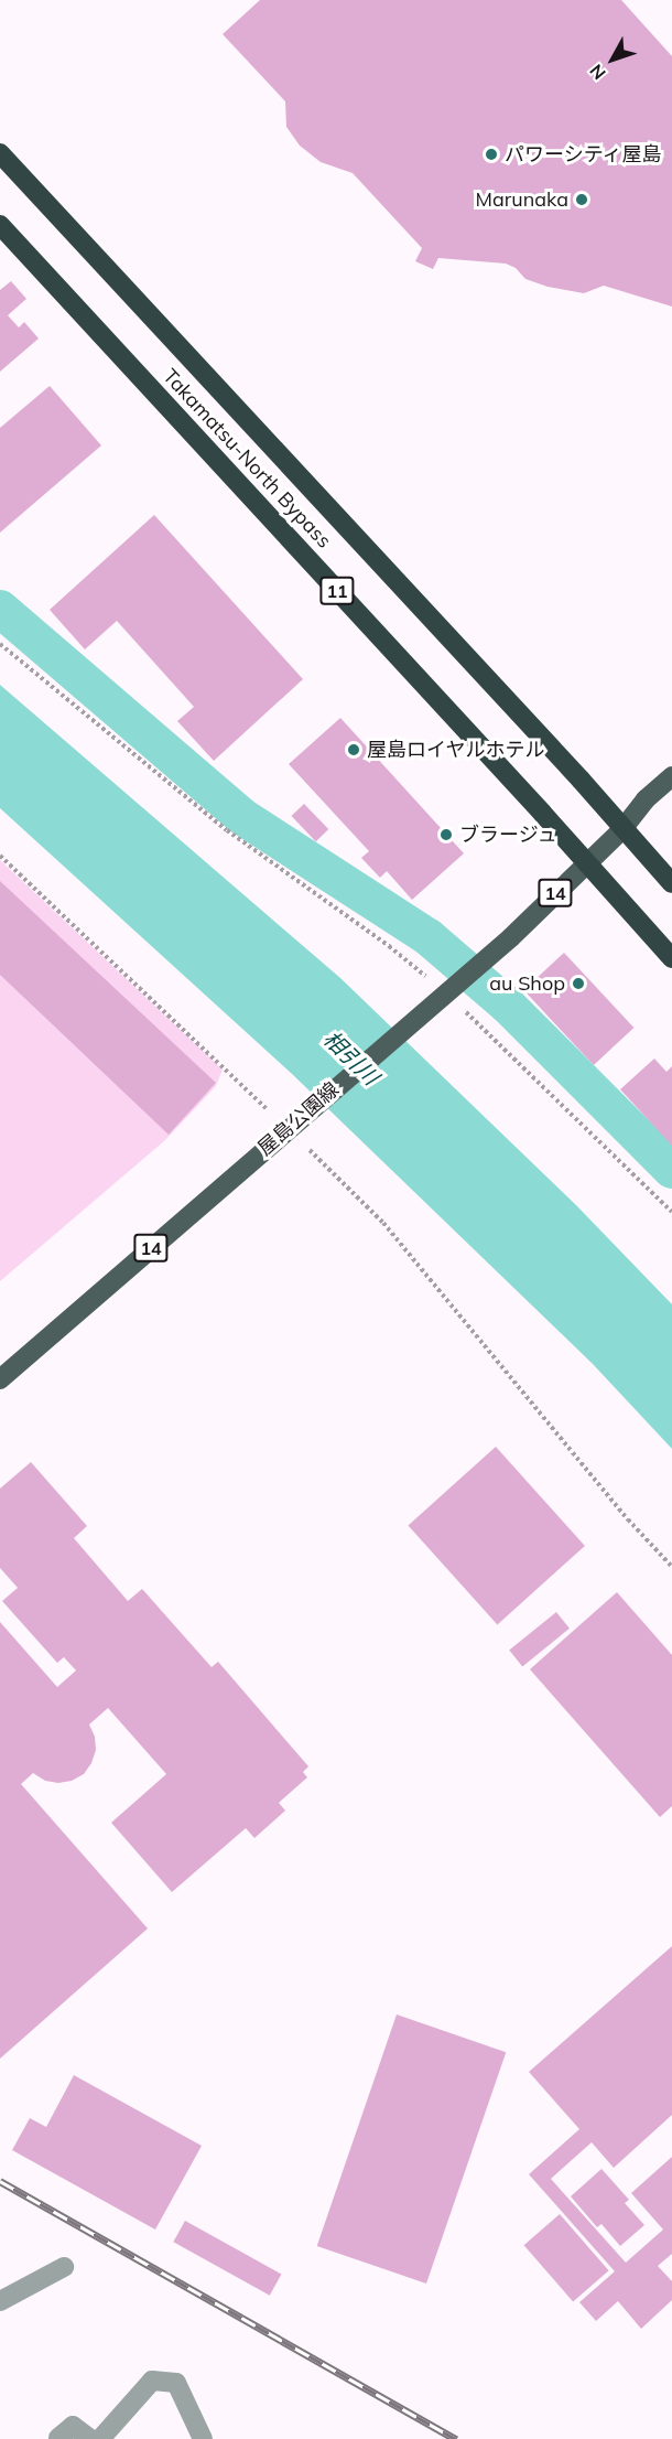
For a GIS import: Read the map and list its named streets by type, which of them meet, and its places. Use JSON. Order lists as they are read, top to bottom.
{
  "streets": {
    "highway": ["Takamatsu-North Bypass", "11"],
    "main road": ["14", "屋島公園線"]
  },
  "crossings": [
    ["Takamatsu-North Bypass", "屋島公園線"]
  ],
  "water": ["相引川"],
  "places": [
    "パワーシティ屋島",
    "Marunaka",
    "屋島ロイヤルホテル",
    "ブラージュ",
    "au Shop"
  ],
  "north": "bottom left"
}
